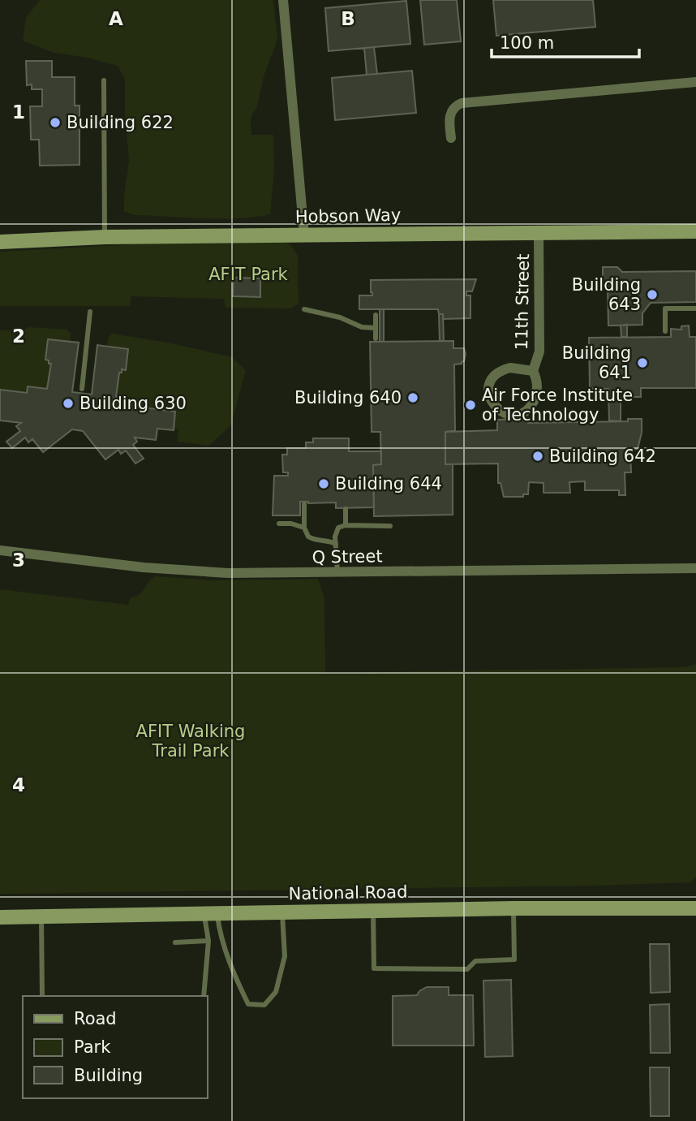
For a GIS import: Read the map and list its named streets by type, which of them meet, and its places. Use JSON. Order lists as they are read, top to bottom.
{
  "streets": {
    "street": [
      "Hobson Way",
      "11th Street",
      "Q Street",
      "National Road"
    ]
  },
  "crossings": [
    ["Hobson Way", "11th Street"]
  ],
  "parks": ["AFIT Park", "AFIT Walking Trail Park"],
  "places": [
    "Building 622",
    "Building 643",
    "Building 641",
    "Building 640",
    "Building 630",
    "Air Force Institute of Technology",
    "Building 642",
    "Building 644"
  ],
  "legend": ["Road", "Park", "Building"],
  "scale_bar": "100 m",
  "grid": {
    "columns": ["A", "B"],
    "rows": [
      "1",
      "2",
      "3",
      "4"
    ]
  }
}
